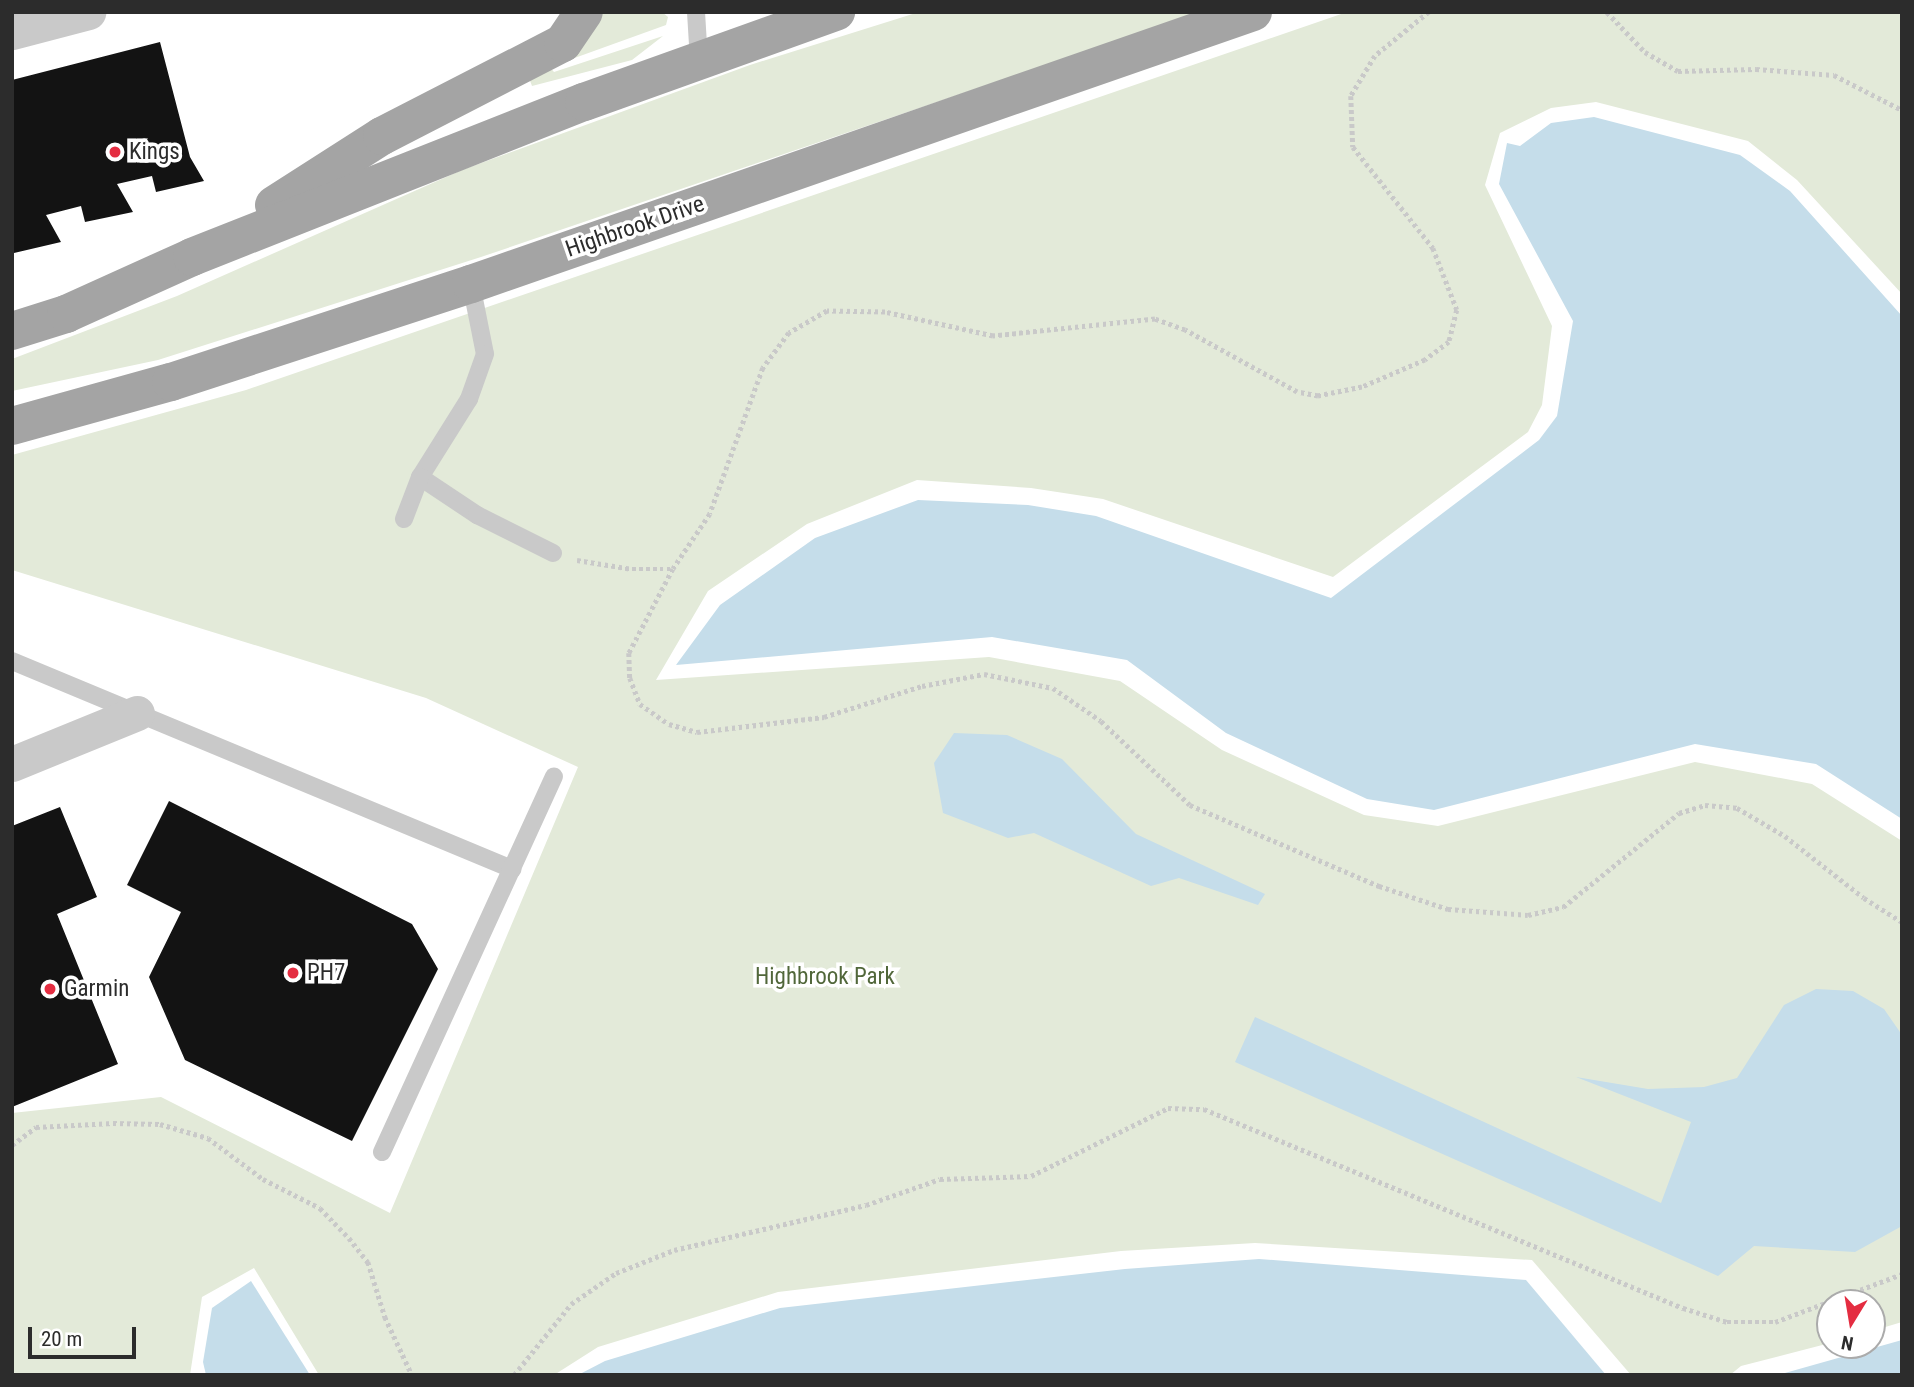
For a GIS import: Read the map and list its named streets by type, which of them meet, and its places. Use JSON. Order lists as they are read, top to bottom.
{
  "streets": {
    "main road": ["Highbrook Drive"]
  },
  "parks": ["Highbrook Park"],
  "places": ["Kings", "PH7", "Garmin"],
  "scale_bar": "20 m",
  "north": "bottom"
}
